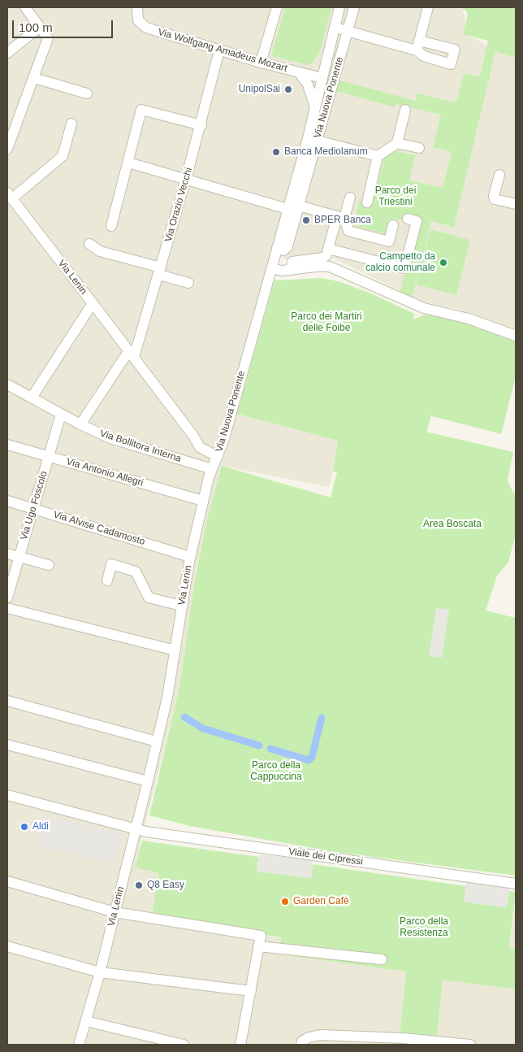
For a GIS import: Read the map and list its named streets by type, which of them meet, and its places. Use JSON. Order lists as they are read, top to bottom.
{
  "streets": {
    "street": [
      "Via Wolfgang Amadeus Mozart",
      "Via Nuova Ponente",
      "Via Orazio Vecchi",
      "Via Lenin",
      "Via Bollitora Interna",
      "Via Antonio Allegri",
      "Via Ugo Foscolo",
      "Via Alvise Cadamosto",
      "Viale dei Cipressi"
    ]
  },
  "crossings": [
    ["Via Wolfgang Amadeus Mozart", "Via Nuova Ponente"],
    ["Via Wolfgang Amadeus Mozart", "Via Orazio Vecchi"],
    ["Via Nuova Ponente", "Via Lenin"],
    ["Via Orazio Vecchi", "Via Lenin"],
    ["Via Orazio Vecchi", "Via Bollitora Interna"],
    ["Via Lenin", "Via Bollitora Interna"],
    ["Via Lenin", "Via Antonio Allegri"],
    ["Via Lenin", "Via Alvise Cadamosto"],
    ["Via Lenin", "Viale dei Cipressi"],
    ["Via Bollitora Interna", "Via Ugo Foscolo"],
    ["Via Antonio Allegri", "Via Ugo Foscolo"],
    ["Via Ugo Foscolo", "Via Alvise Cadamosto"]
  ],
  "parks": [
    "Parco dei Triestini",
    "Parco dei Martiri delle Foibe",
    "Area Boscata",
    "Parco della Cappuccina",
    "Parco della Resistenza"
  ],
  "places": [
    "UnipolSai",
    "Banca Mediolanum",
    "BPER Banca",
    "Campetto da calcio comunale",
    "Aldi",
    "Q8 Easy",
    "Garden Cafè"
  ],
  "scale_bar": "100 m"
}
